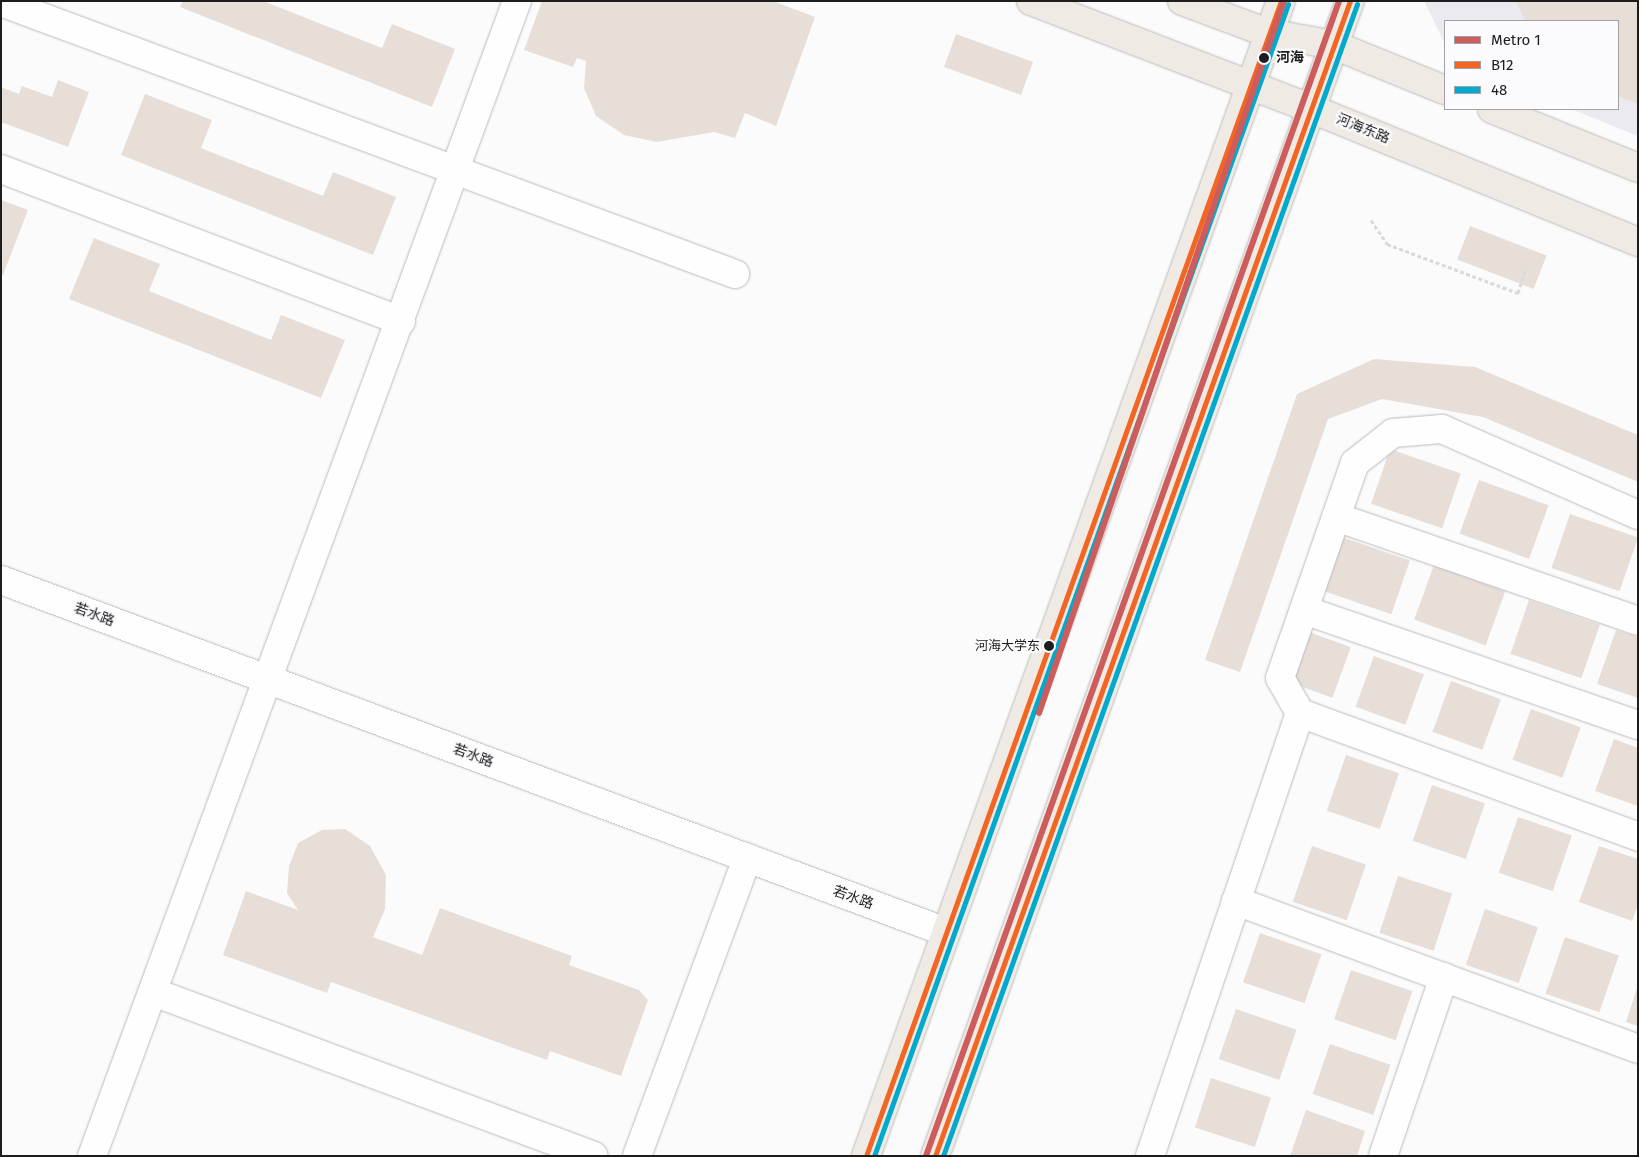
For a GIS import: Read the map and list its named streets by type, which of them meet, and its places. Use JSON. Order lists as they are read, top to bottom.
{
  "streets": {
    "main road": ["河海东路"],
    "lane": ["若水路"]
  },
  "places": ["河海", "河海大学东"],
  "lines": ["metro line 1", "transit line B12", "transit line 48"],
  "legend": ["Metro 1", "B12", "48"]
}
